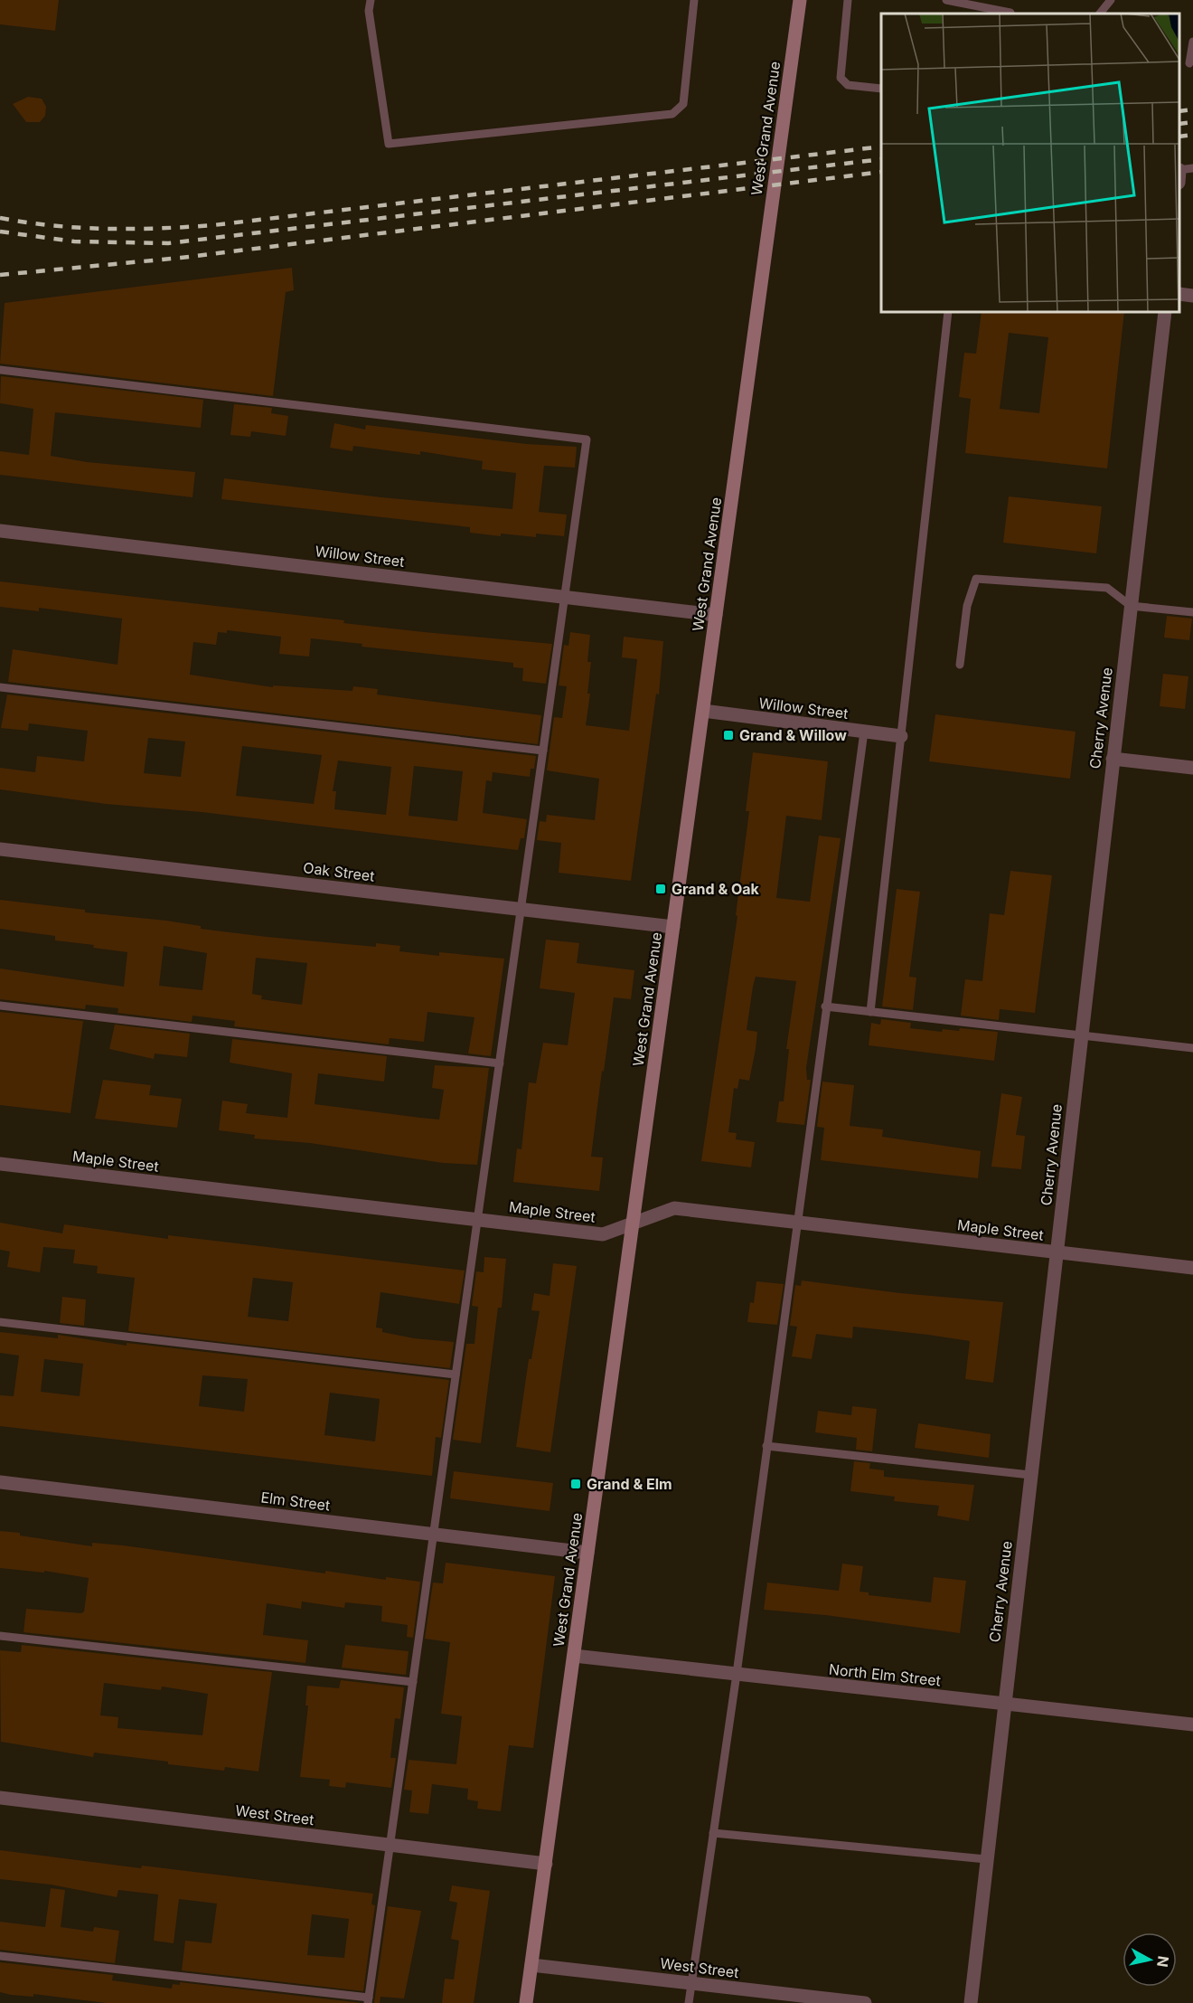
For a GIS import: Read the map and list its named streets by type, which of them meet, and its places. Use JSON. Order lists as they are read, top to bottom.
{
  "streets": {
    "main road": ["West Grand Avenue"],
    "street": [
      "Willow Street",
      "Cherry Avenue",
      "Oak Street",
      "Maple Street",
      "Elm Street",
      "North Elm Street",
      "West Street"
    ]
  },
  "crossings": [
    ["West Grand Avenue", "Willow Street"],
    ["West Grand Avenue", "Oak Street"],
    ["West Grand Avenue", "Maple Street"],
    ["West Grand Avenue", "Elm Street"],
    ["West Grand Avenue", "North Elm Street"],
    ["West Grand Avenue", "West Street"],
    ["Cherry Avenue", "Maple Street"],
    ["Cherry Avenue", "North Elm Street"]
  ],
  "places": {
    "transit": ["Grand & Willow", "Grand & Oak", "Grand & Elm"]
  },
  "north": "right"
}
